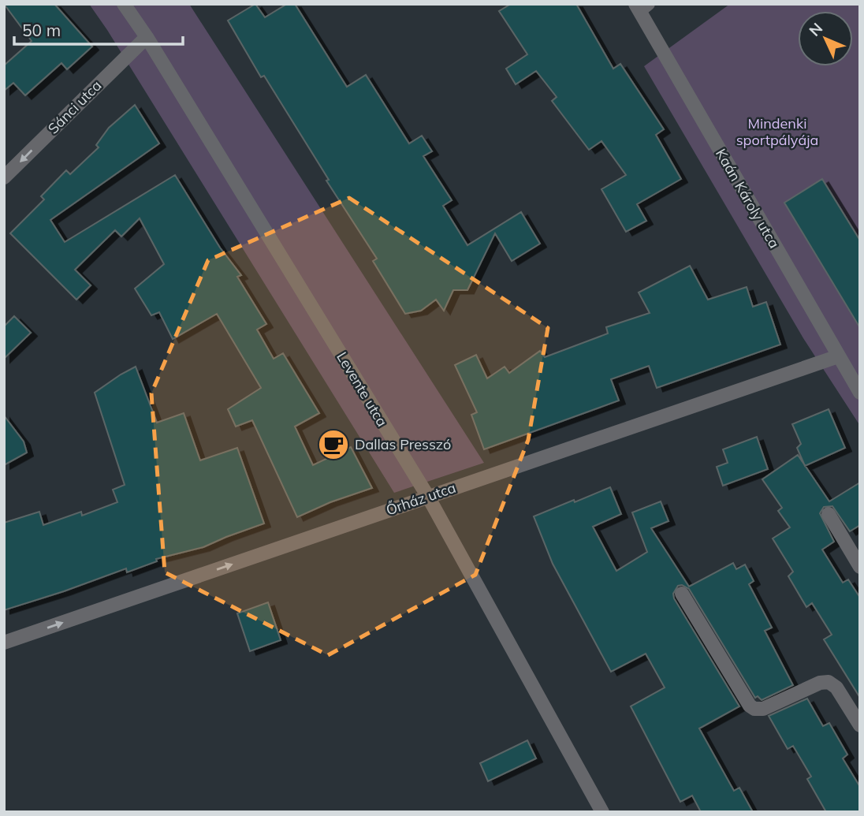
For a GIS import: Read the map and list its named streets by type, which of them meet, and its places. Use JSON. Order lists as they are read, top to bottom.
{
  "streets": {
    "street": [
      "Sánci utca",
      "Kaán Károly utca",
      "Levente utca",
      "Őrház utca"
    ]
  },
  "crossings": [
    ["Sánci utca", "Levente utca"],
    ["Kaán Károly utca", "Őrház utca"],
    ["Levente utca", "Őrház utca"]
  ],
  "one_way": ["Sánci utca", "Őrház utca"],
  "parks": ["Mindenki sportpályája"],
  "places": {
    "cafe": ["Dallas Presszó"]
  },
  "scale_bar": "50 m",
  "north": "top left"
}
